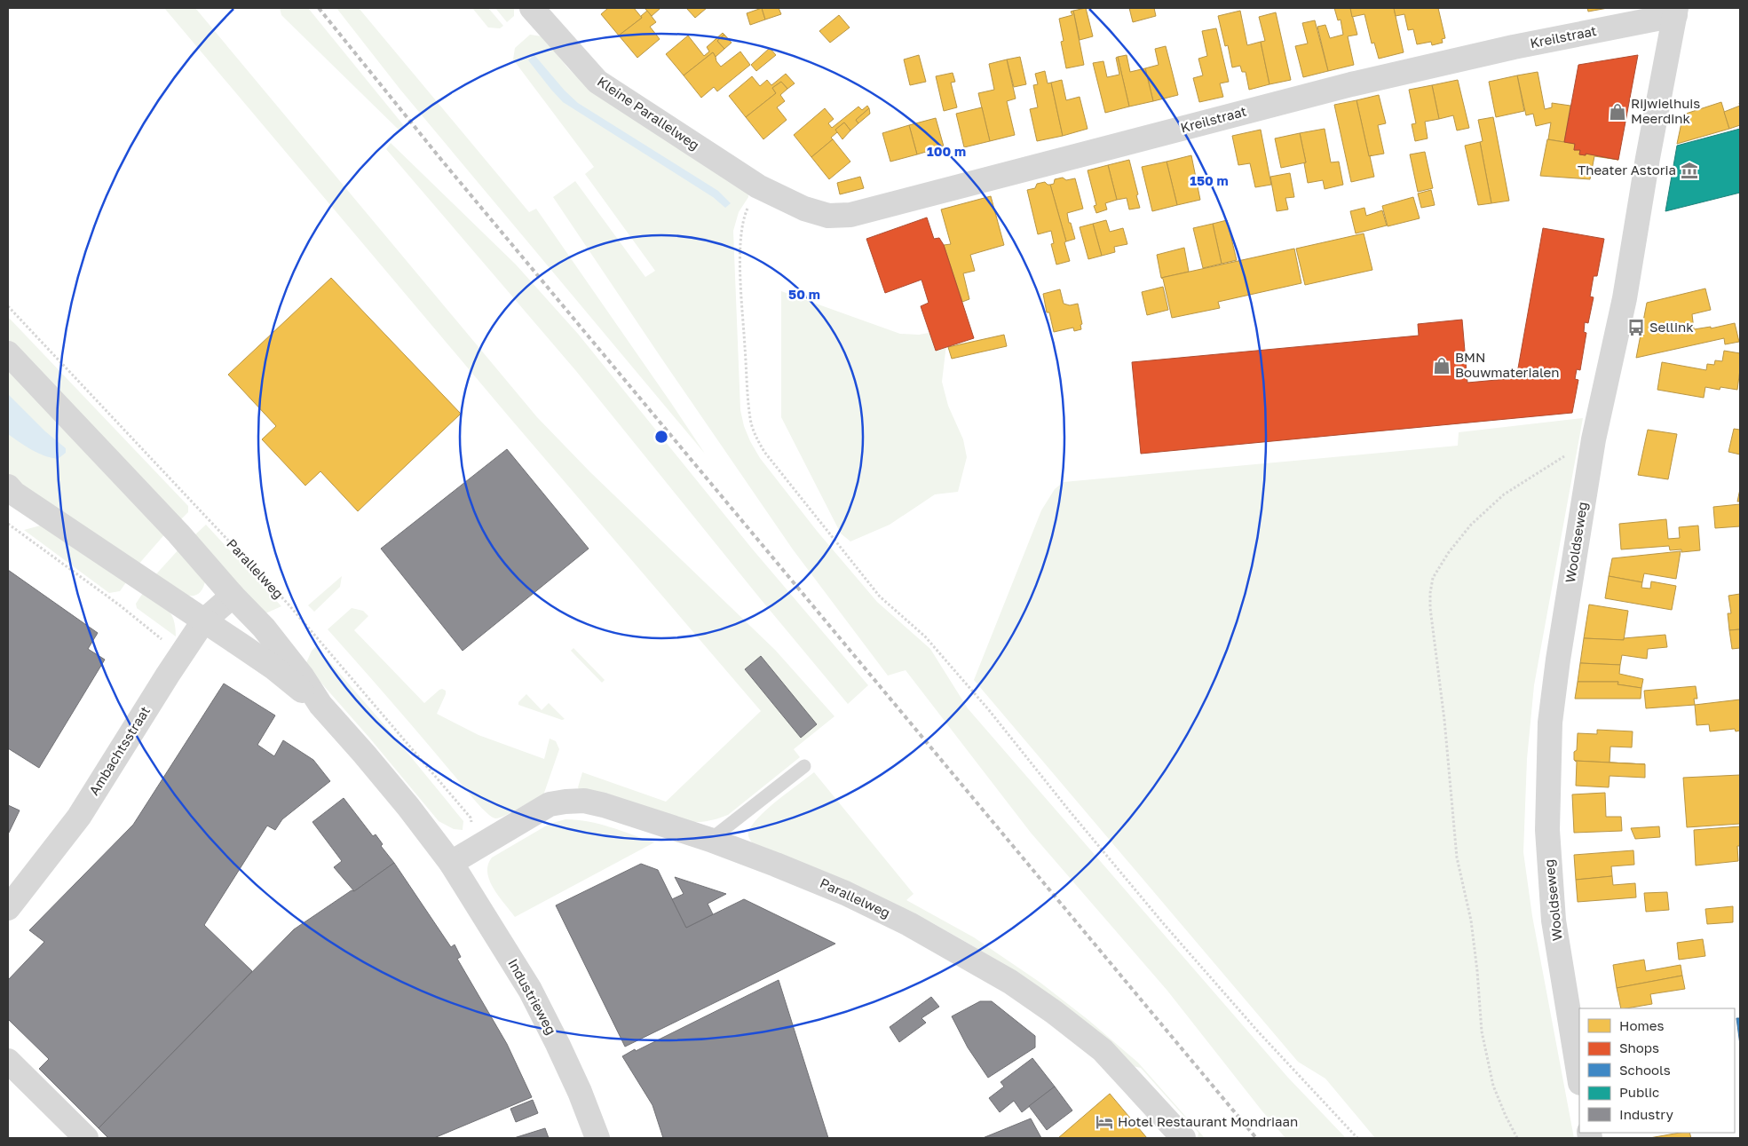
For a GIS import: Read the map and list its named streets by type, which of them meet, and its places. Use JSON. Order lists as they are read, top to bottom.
{
  "streets": {
    "street": [
      "Kreilstraat",
      "Kleine Parallelweg",
      "Wooldseweg",
      "Parallelweg",
      "Ambachtsstraat",
      "Industrieweg"
    ]
  },
  "crossings": [
    ["Kreilstraat", "Kleine Parallelweg"],
    ["Kreilstraat", "Wooldseweg"],
    ["Parallelweg", "Industrieweg"]
  ],
  "places": {
    "shop": ["Rijwielhuis Meerdink", "BMN Bouwmaterialen"],
    "museum": ["Theater Astoria"],
    "bus stop": ["Sellink"],
    "hotel": ["Hotel Restaurant Mondriaan"]
  },
  "legend": [
    "Homes",
    "Shops",
    "Schools",
    "Public",
    "Industry"
  ],
  "rings": ["100 m", "150 m", "50 m"]
}
